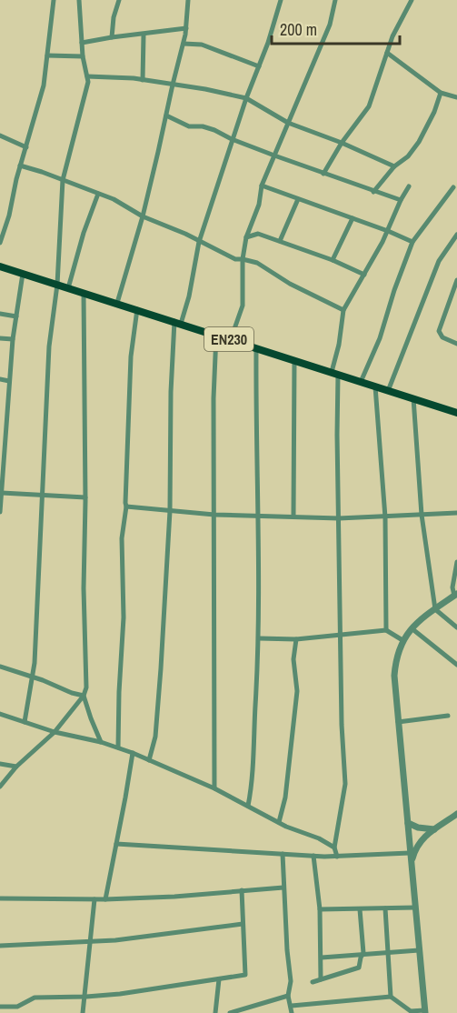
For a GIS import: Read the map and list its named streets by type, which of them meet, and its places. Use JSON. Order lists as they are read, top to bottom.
{
  "streets": {
    "main road": ["EN230"]
  },
  "scale_bar": "200 m"
}
